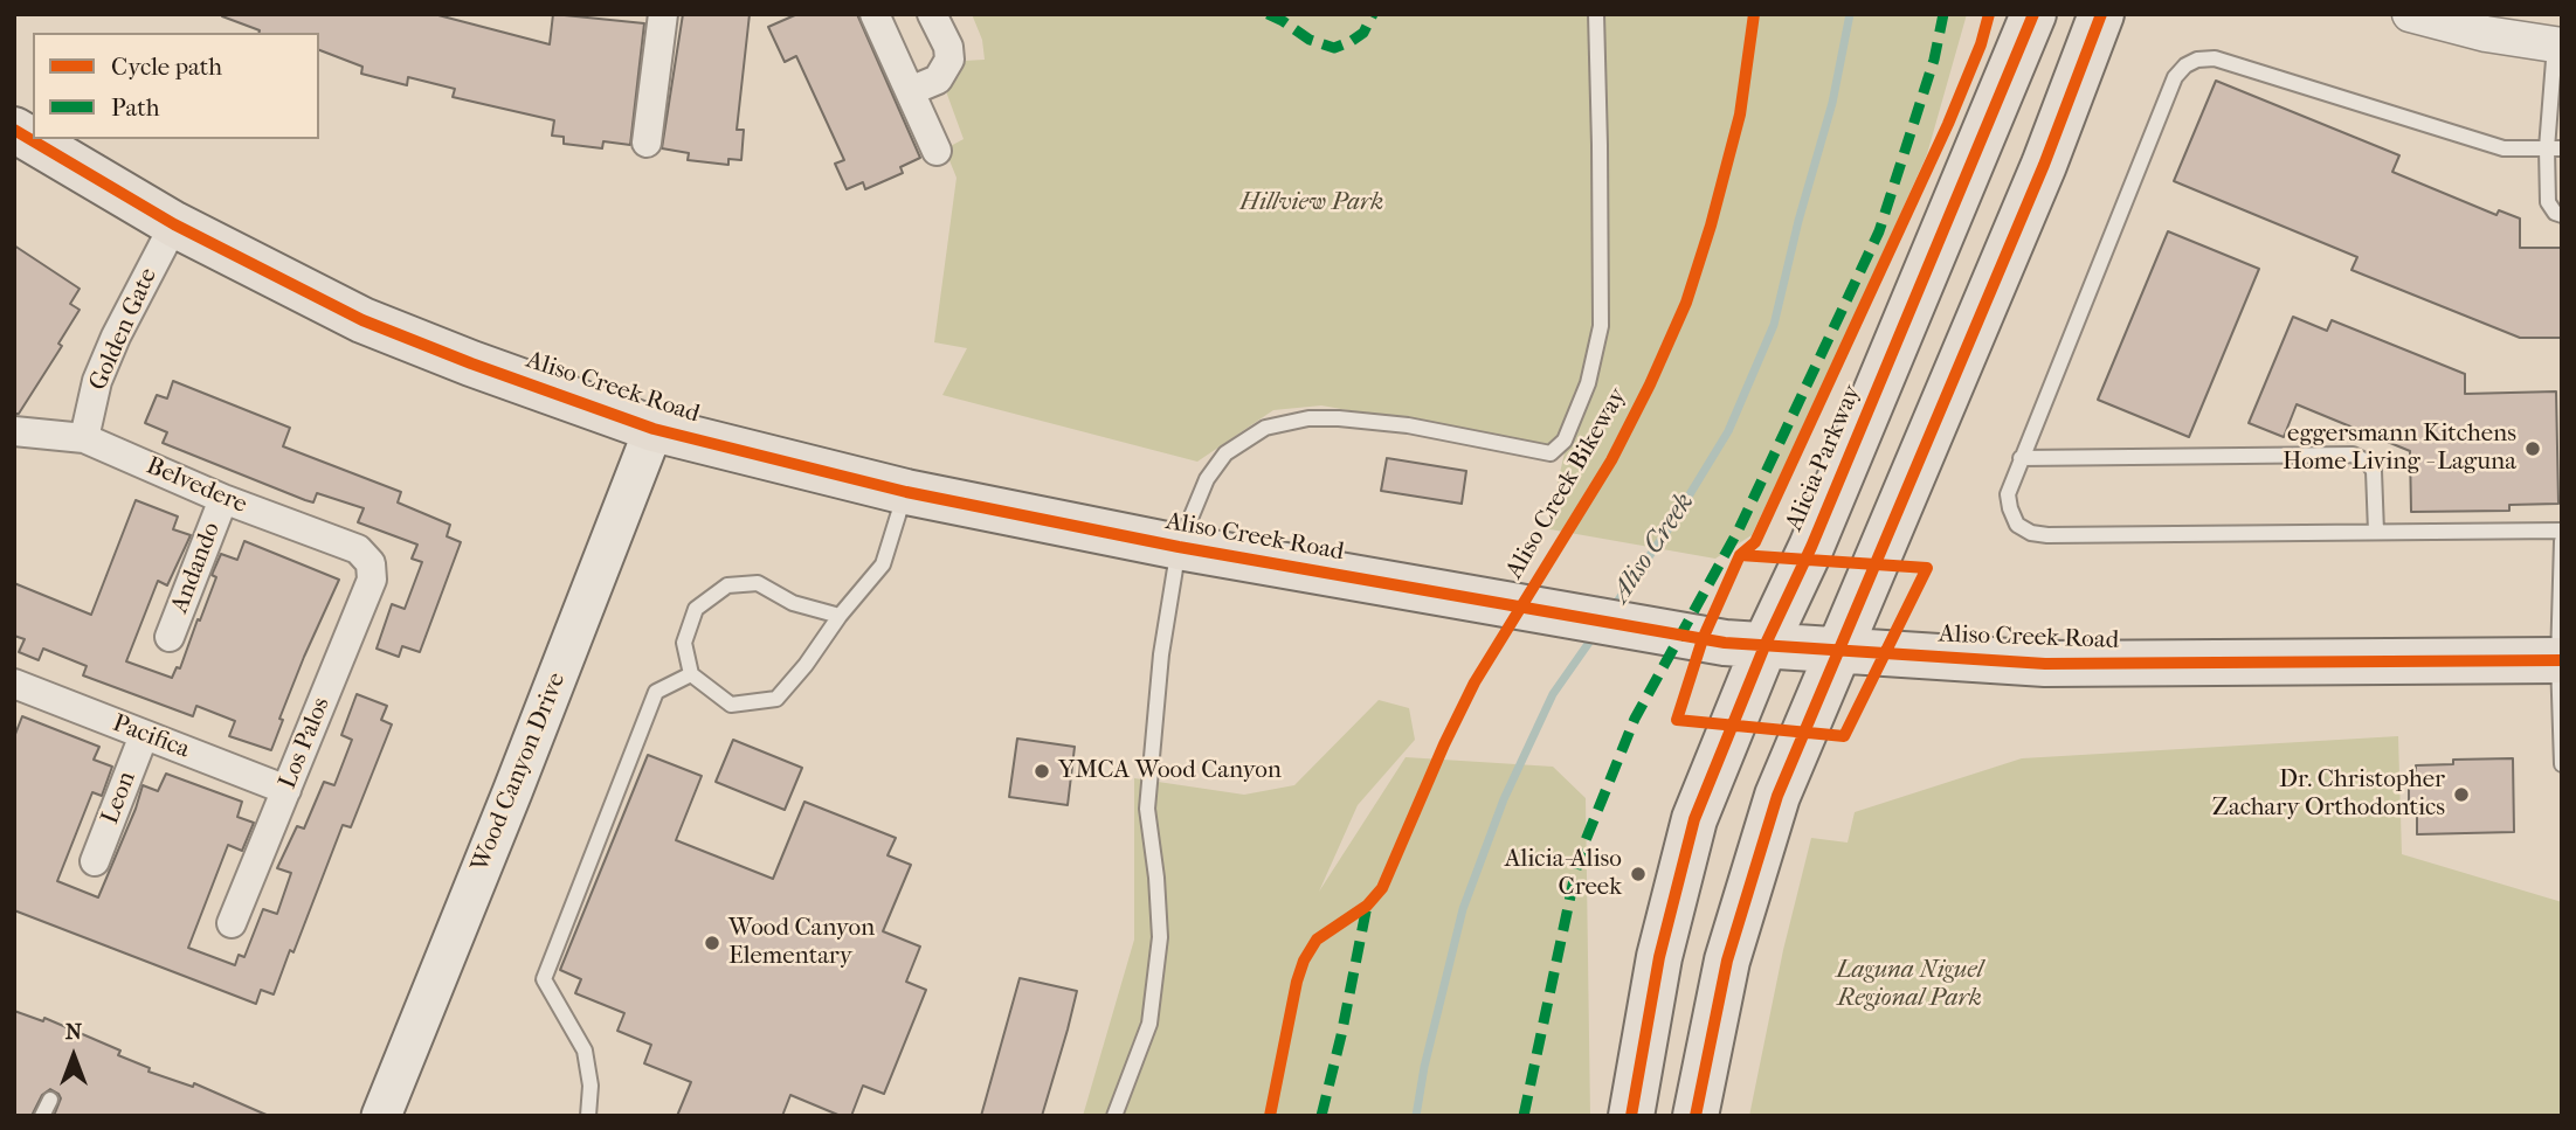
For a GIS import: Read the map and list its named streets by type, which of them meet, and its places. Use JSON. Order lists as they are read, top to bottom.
{
  "streets": {
    "main road": ["Aliso Creek Road", "Alicia Parkway", "Wood Canyon Drive"],
    "street": [
      "Golden Gate",
      "Belvedere",
      "Andando",
      "Pacifica",
      "Los Palos",
      "Leon"
    ],
    "cycle path": ["Aliso Creek Bikeway"]
  },
  "crossings": [
    ["Golden Gate", "Aliso Creek Road"],
    ["Golden Gate", "Belvedere"],
    ["Aliso Creek Road", "Alicia Parkway"],
    ["Aliso Creek Road", "Wood Canyon Drive"],
    ["Belvedere", "Andando"],
    ["Belvedere", "Los Palos"],
    ["Pacifica", "Los Palos"],
    ["Pacifica", "Leon"]
  ],
  "water": ["Aliso Creek"],
  "parks": ["Hillview Park", "Laguna Niguel Regional Park"],
  "places": [
    "eggersmann Kitchens Home Living - Laguna",
    "YMCA Wood Canyon",
    "Dr. Christopher Zachary Orthodontics",
    "Alicia-Aliso Creek",
    "Wood Canyon Elementary"
  ],
  "legend": ["Cycle path", "Path"],
  "north": "top"
}
